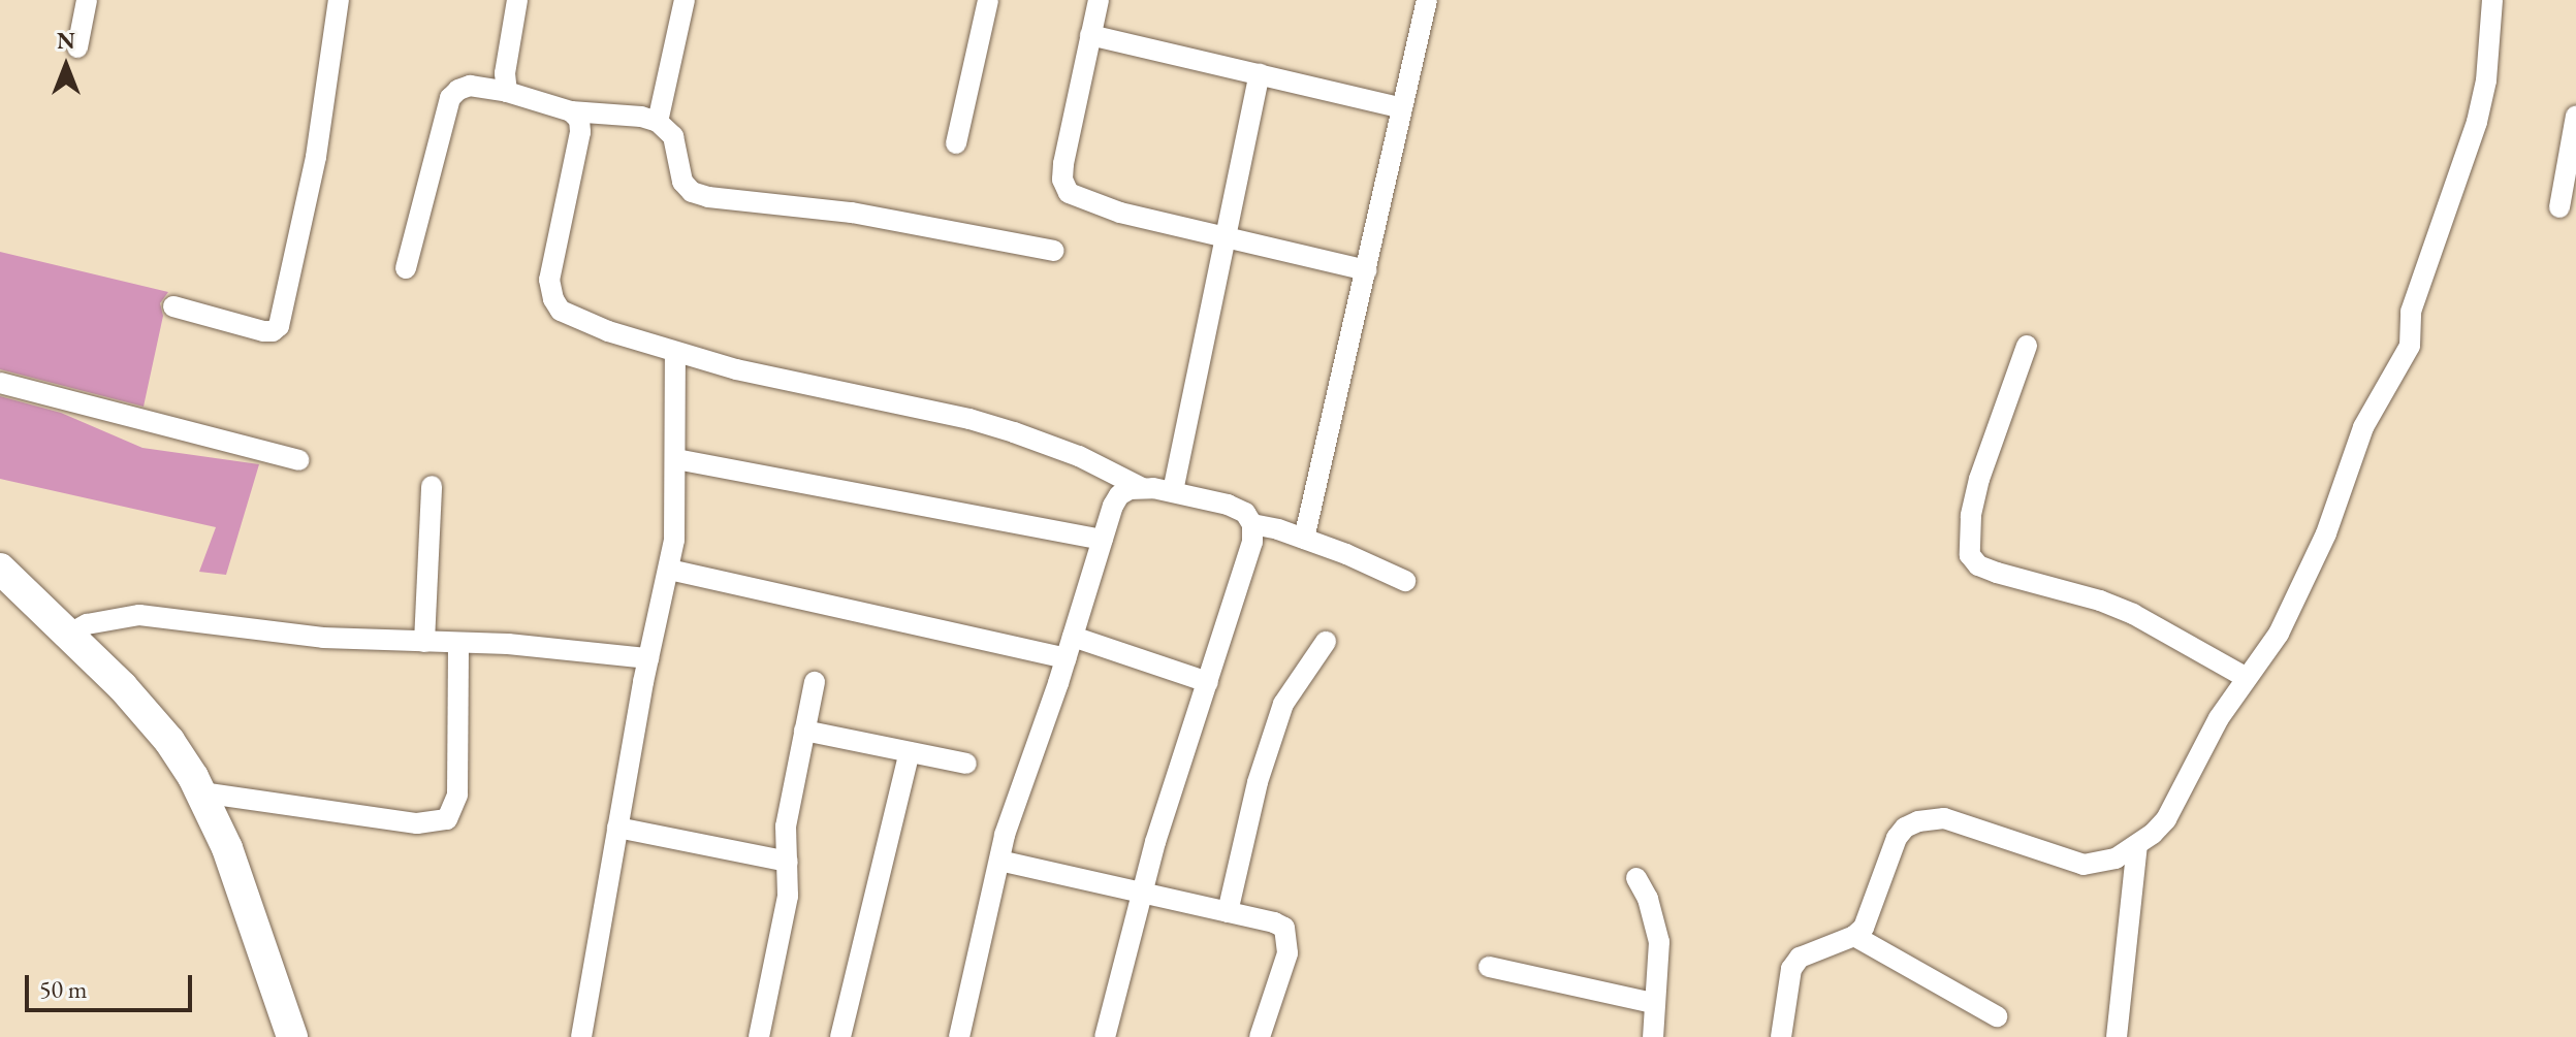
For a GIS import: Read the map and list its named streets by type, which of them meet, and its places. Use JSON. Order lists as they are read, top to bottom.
{
  "scale_bar": "50 m",
  "north": "top"
}
